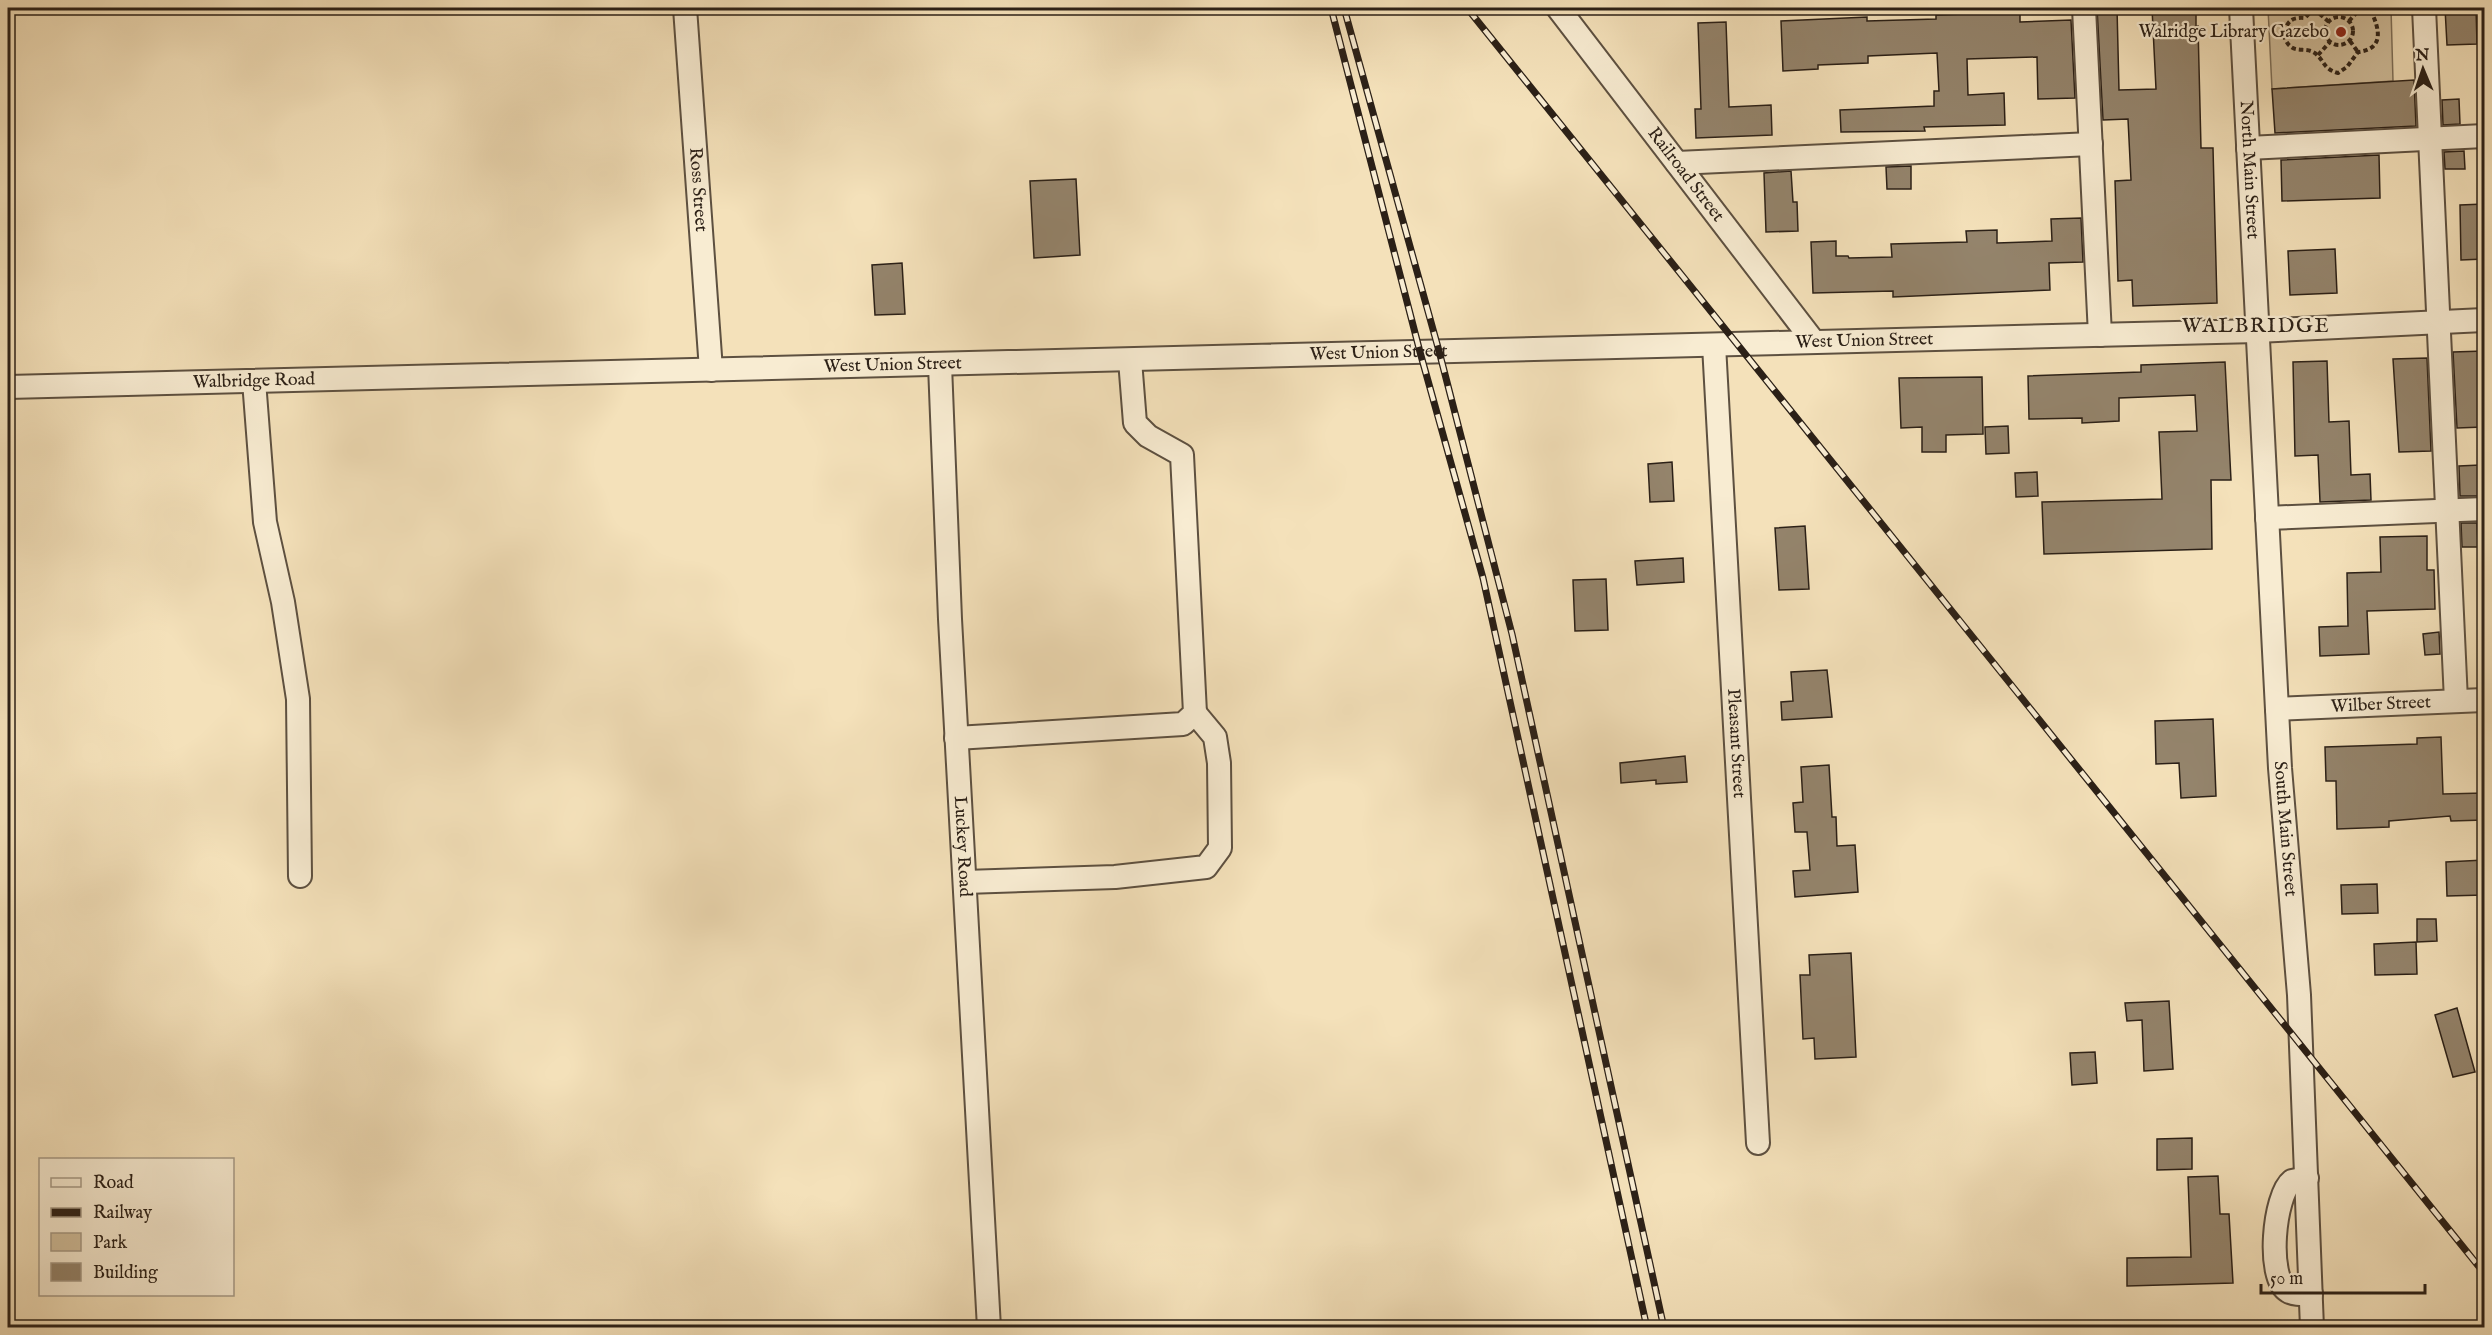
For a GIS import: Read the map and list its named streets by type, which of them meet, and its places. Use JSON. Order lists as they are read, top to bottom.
{
  "streets": {
    "street": [
      "North Main Street",
      "Railroad Street",
      "Ross Street",
      "West Union Street",
      "Walbridge Road",
      "Wilber Street",
      "Pleasant Street",
      "South Main Street",
      "Luckey Road"
    ]
  },
  "crossings": [
    ["North Main Street", "West Union Street"],
    ["North Main Street", "South Main Street"],
    ["Railroad Street", "West Union Street"],
    ["Ross Street", "West Union Street"],
    ["West Union Street", "Walbridge Road"],
    ["West Union Street", "Pleasant Street"],
    ["West Union Street", "South Main Street"],
    ["West Union Street", "Luckey Road"],
    ["Wilber Street", "South Main Street"]
  ],
  "districts": ["WALBRIDGE"],
  "places": ["Walridge Library Gazebo"],
  "legend": [
    "Road",
    "Railway",
    "Park",
    "Building"
  ],
  "scale_bar": "50 m",
  "north": "top"
}
